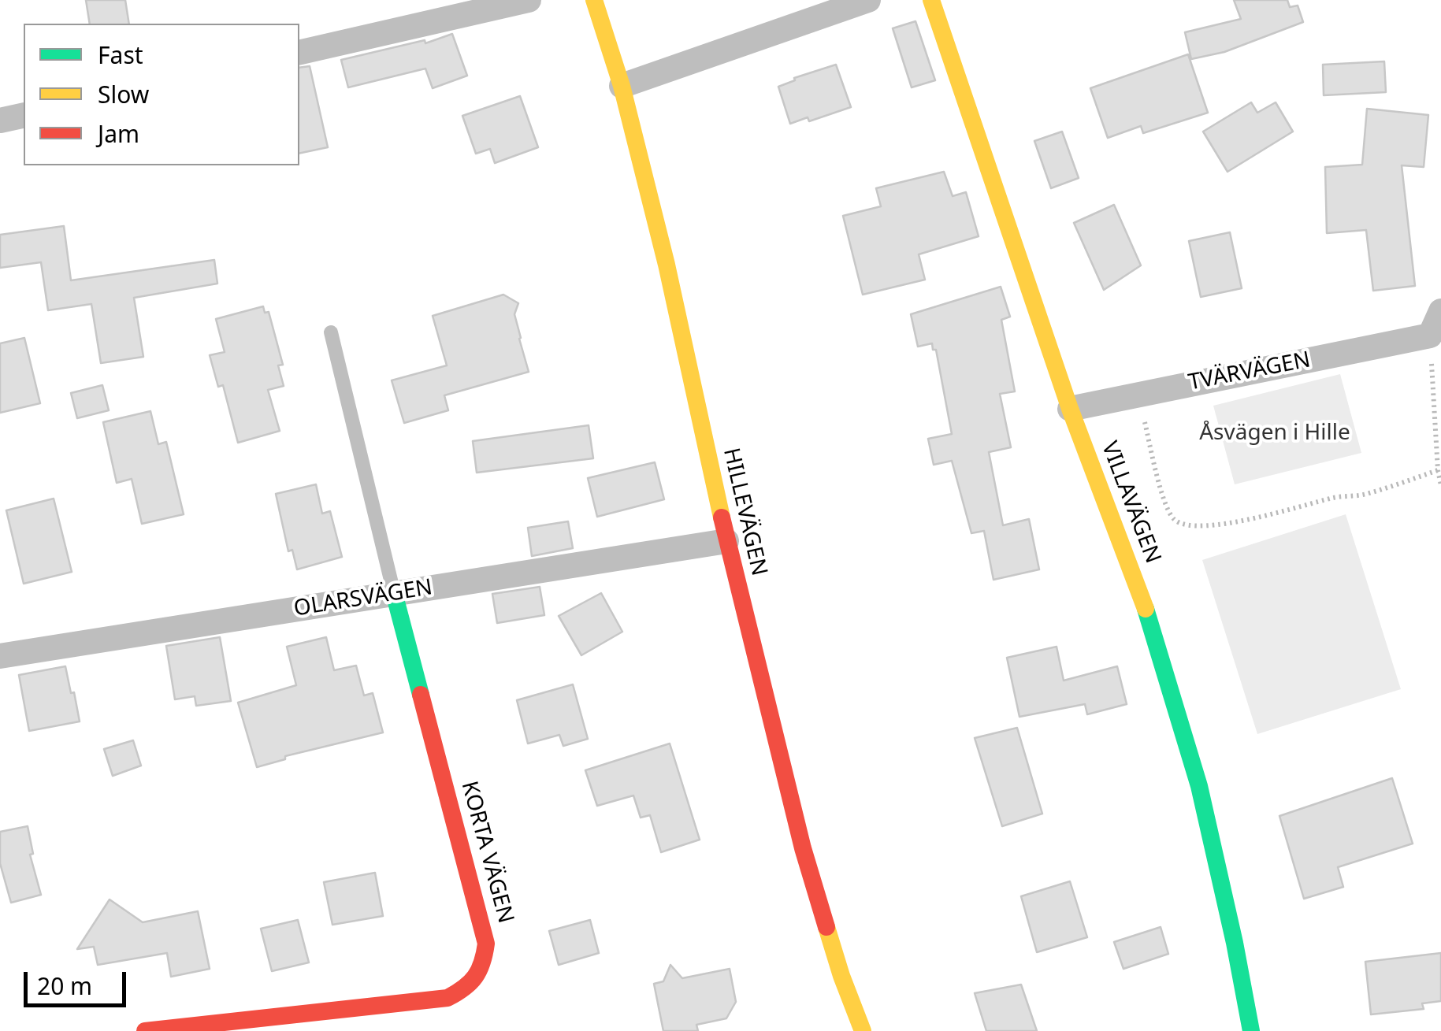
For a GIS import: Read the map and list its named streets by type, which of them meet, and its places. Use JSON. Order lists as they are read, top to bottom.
{
  "streets": {
    "street": [
      "TVÄRVÄGEN",
      "VILLAVÄGEN",
      "HILLEVÄGEN",
      "OLARSVÄGEN",
      "KORTA VÄGEN"
    ]
  },
  "crossings": [
    ["TVÄRVÄGEN", "VILLAVÄGEN"],
    ["HILLEVÄGEN", "OLARSVÄGEN"],
    ["OLARSVÄGEN", "KORTA VÄGEN"]
  ],
  "parks": ["Åsvägen i Hille"],
  "legend": ["Fast", "Slow", "Jam"],
  "scale_bar": "20 m"
}
